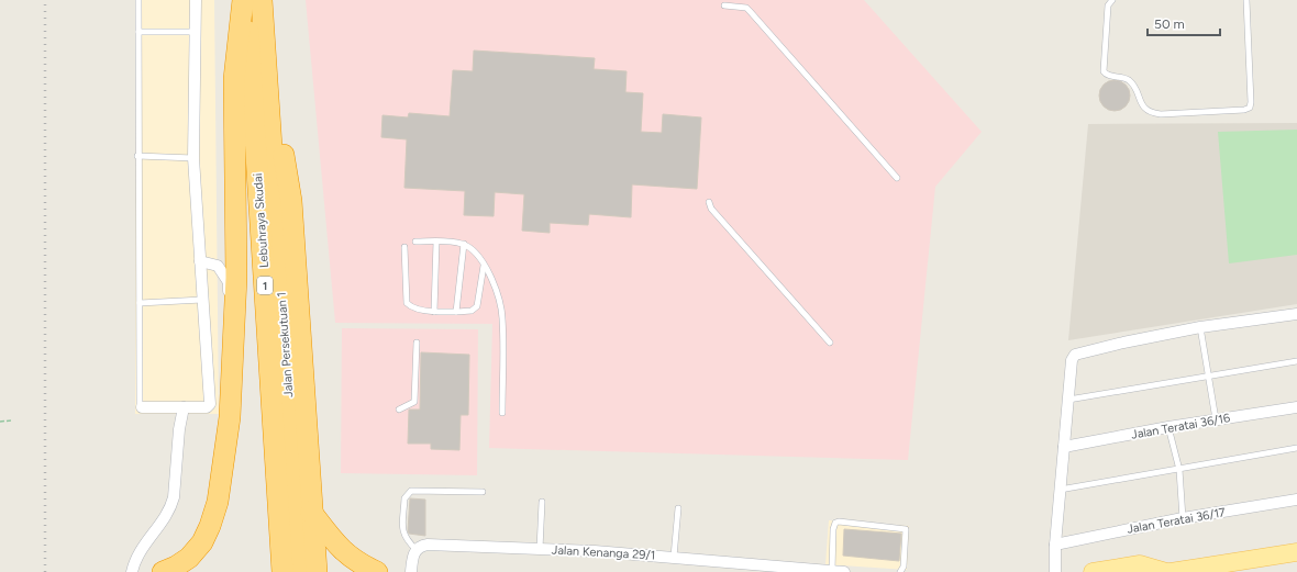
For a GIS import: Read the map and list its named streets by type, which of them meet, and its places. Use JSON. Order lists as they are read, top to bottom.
{
  "streets": {
    "highway": ["Lebuhraya Skudai", "1", "Jalan Persekutuan 1"],
    "street": ["Jalan Teratai 36/16", "Jalan Teratai 36/17", "Jalan Kenanga 29/1"]
  },
  "crossings": [
    ["1", "Jalan Persekutuan 1"]
  ],
  "scale_bar": "50 m"
}
